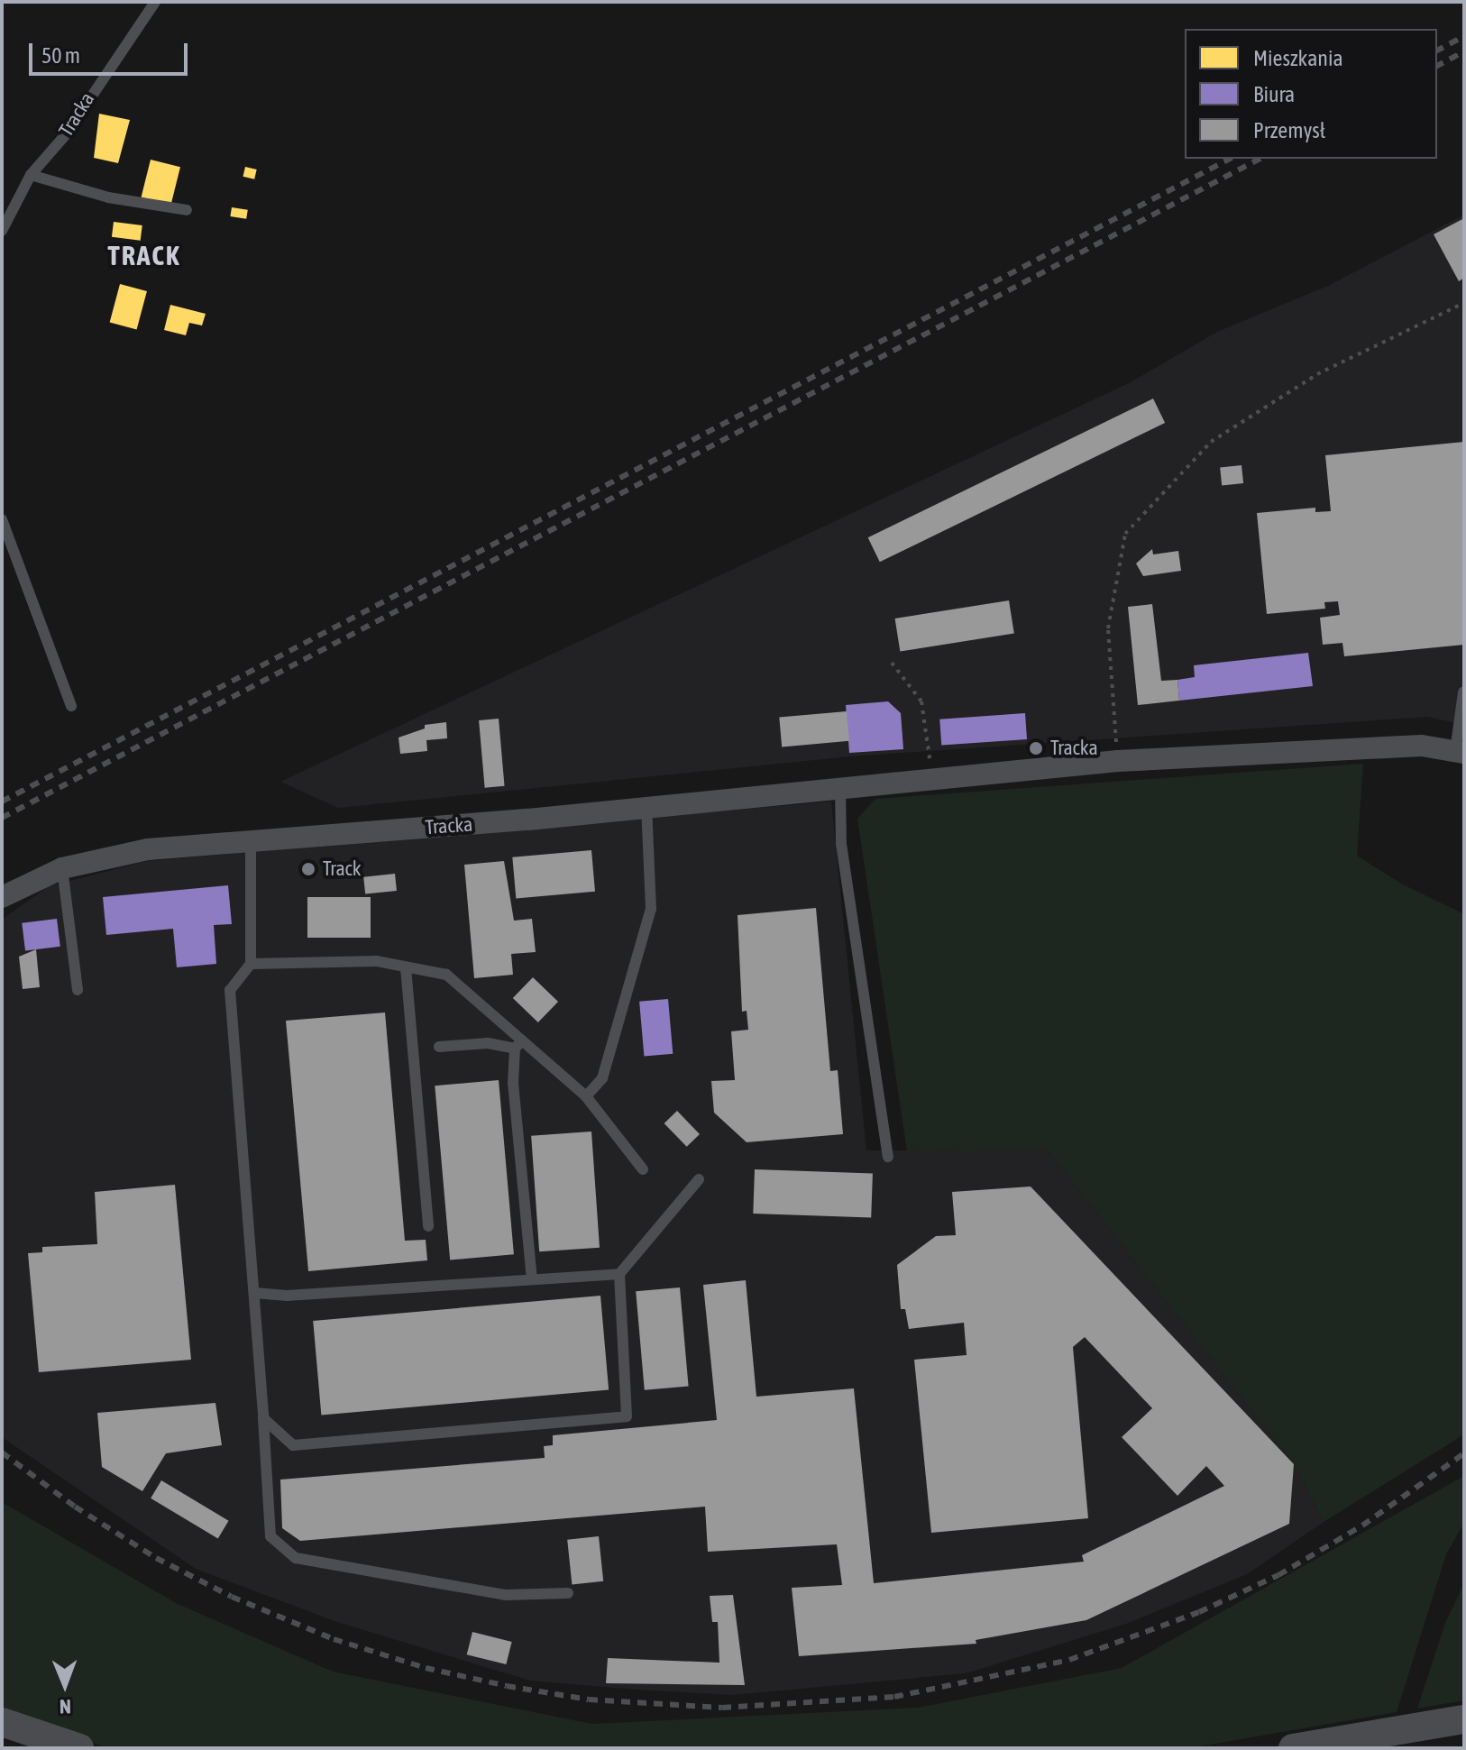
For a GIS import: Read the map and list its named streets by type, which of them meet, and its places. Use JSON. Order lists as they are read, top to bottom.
{
  "streets": {
    "street": ["Tracka"]
  },
  "districts": ["TRACK"],
  "places": ["Tracka", "Track"],
  "legend": ["Mieszkania", "Biura", "Przemysł"],
  "scale_bar": "50 m",
  "north": "bottom"
}
